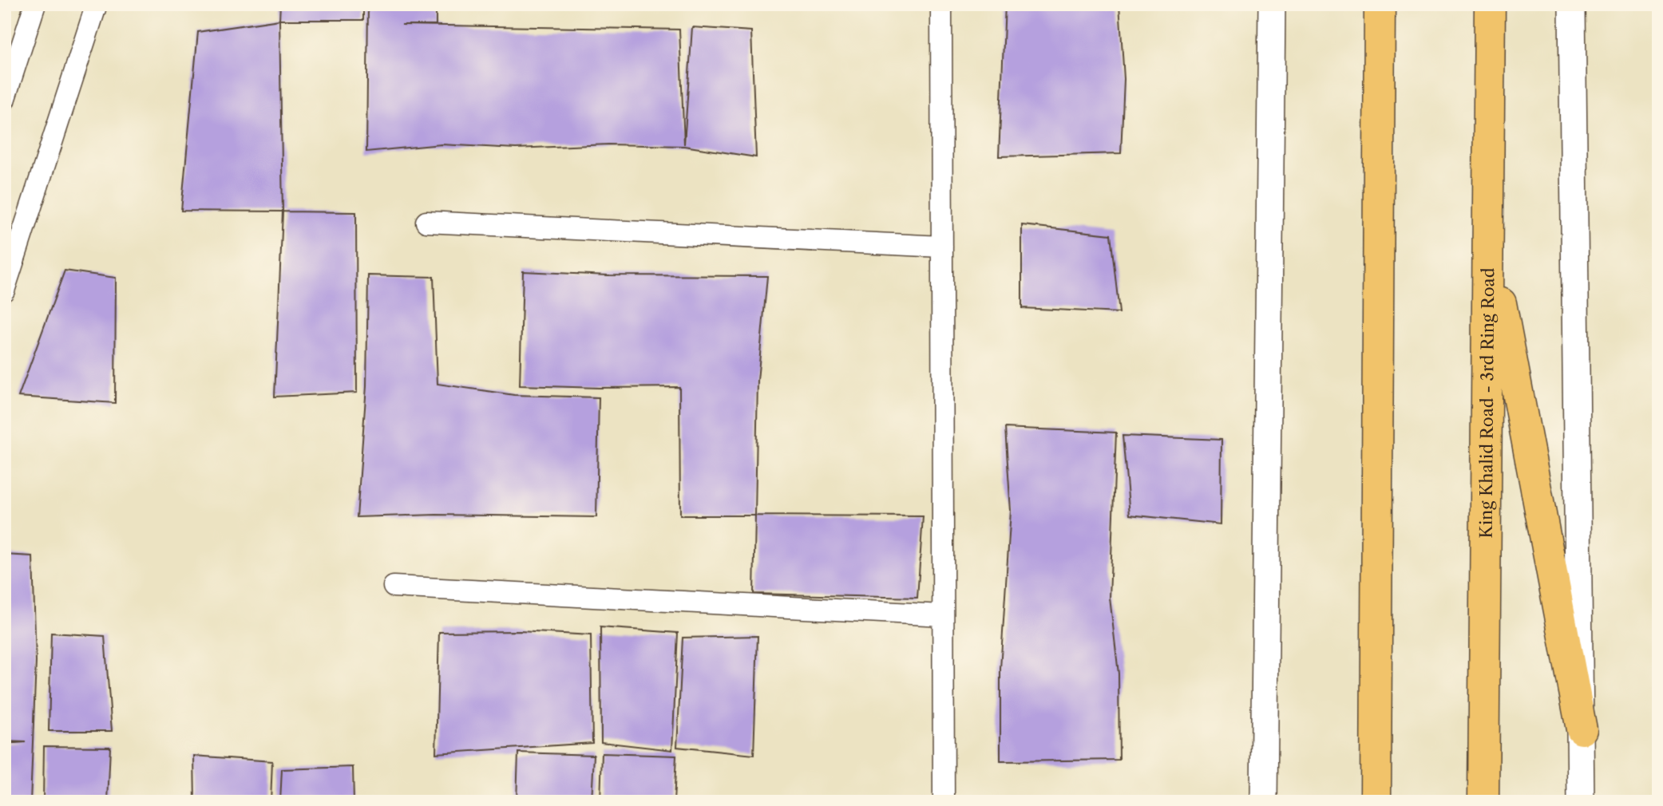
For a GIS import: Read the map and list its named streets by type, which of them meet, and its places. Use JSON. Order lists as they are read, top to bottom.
{
  "streets": {
    "highway": ["King Khalid Road - 3rd Ring Road"]
  }
}
